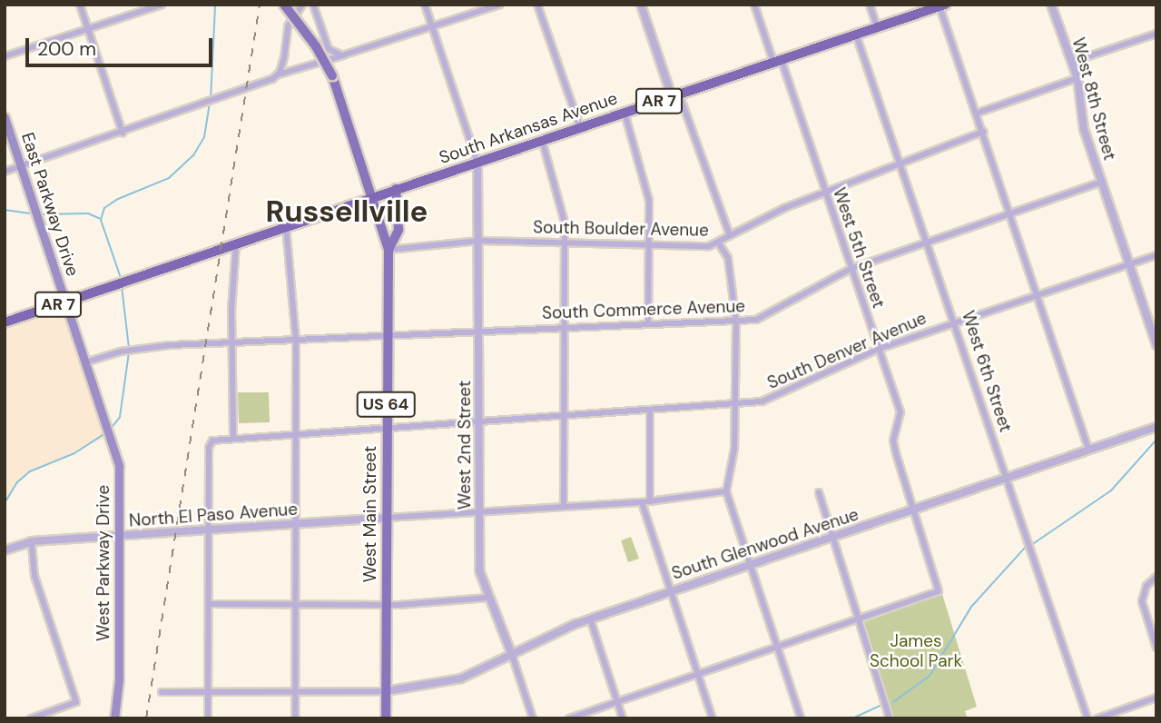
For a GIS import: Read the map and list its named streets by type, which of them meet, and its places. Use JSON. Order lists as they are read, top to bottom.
{
  "streets": {
    "highway": ["AR 7", "South Arkansas Avenue"],
    "main road": [
      "East Parkway Drive",
      "US 64",
      "West Main Street",
      "West Parkway Drive"
    ],
    "street": [
      "West 8th Street",
      "South Boulder Avenue",
      "West 5th Street",
      "South Commerce Avenue",
      "South Denver Avenue",
      "West 6th Street",
      "West 2nd Street",
      "North El Paso Avenue",
      "South Glenwood Avenue"
    ]
  },
  "crossings": [
    ["West 8th Street", "South Commerce Avenue"],
    ["West 8th Street", "South Denver Avenue"],
    ["AR 7", "South Arkansas Avenue"],
    ["AR 7", "East Parkway Drive"],
    ["AR 7", "US 64"],
    ["AR 7", "West Main Street"],
    ["AR 7", "West Parkway Drive"],
    ["South Arkansas Avenue", "West 5th Street"],
    ["South Arkansas Avenue", "West 6th Street"],
    ["South Arkansas Avenue", "US 64"],
    ["South Arkansas Avenue", "West 2nd Street"],
    ["South Arkansas Avenue", "West Main Street"],
    ["East Parkway Drive", "West Parkway Drive"],
    ["South Boulder Avenue", "West 5th Street"],
    ["South Boulder Avenue", "West 6th Street"],
    ["South Boulder Avenue", "West 2nd Street"],
    ["South Boulder Avenue", "West Main Street"],
    ["West 5th Street", "South Commerce Avenue"],
    ["West 5th Street", "South Denver Avenue"],
    ["West 5th Street", "South Glenwood Avenue"],
    ["South Commerce Avenue", "West 6th Street"],
    ["South Commerce Avenue", "West 2nd Street"],
    ["South Commerce Avenue", "West Main Street"],
    ["South Commerce Avenue", "West Parkway Drive"],
    ["South Denver Avenue", "West 6th Street"],
    ["South Denver Avenue", "West 2nd Street"],
    ["South Denver Avenue", "West Main Street"],
    ["West 6th Street", "South Glenwood Avenue"],
    ["US 64", "West Main Street"],
    ["West 2nd Street", "South Glenwood Avenue"],
    ["West Main Street", "North El Paso Avenue"],
    ["West Main Street", "South Glenwood Avenue"],
    ["North El Paso Avenue", "West Parkway Drive"]
  ],
  "districts": ["Russellville"],
  "parks": ["James School Park"],
  "scale_bar": "200 m"
}
